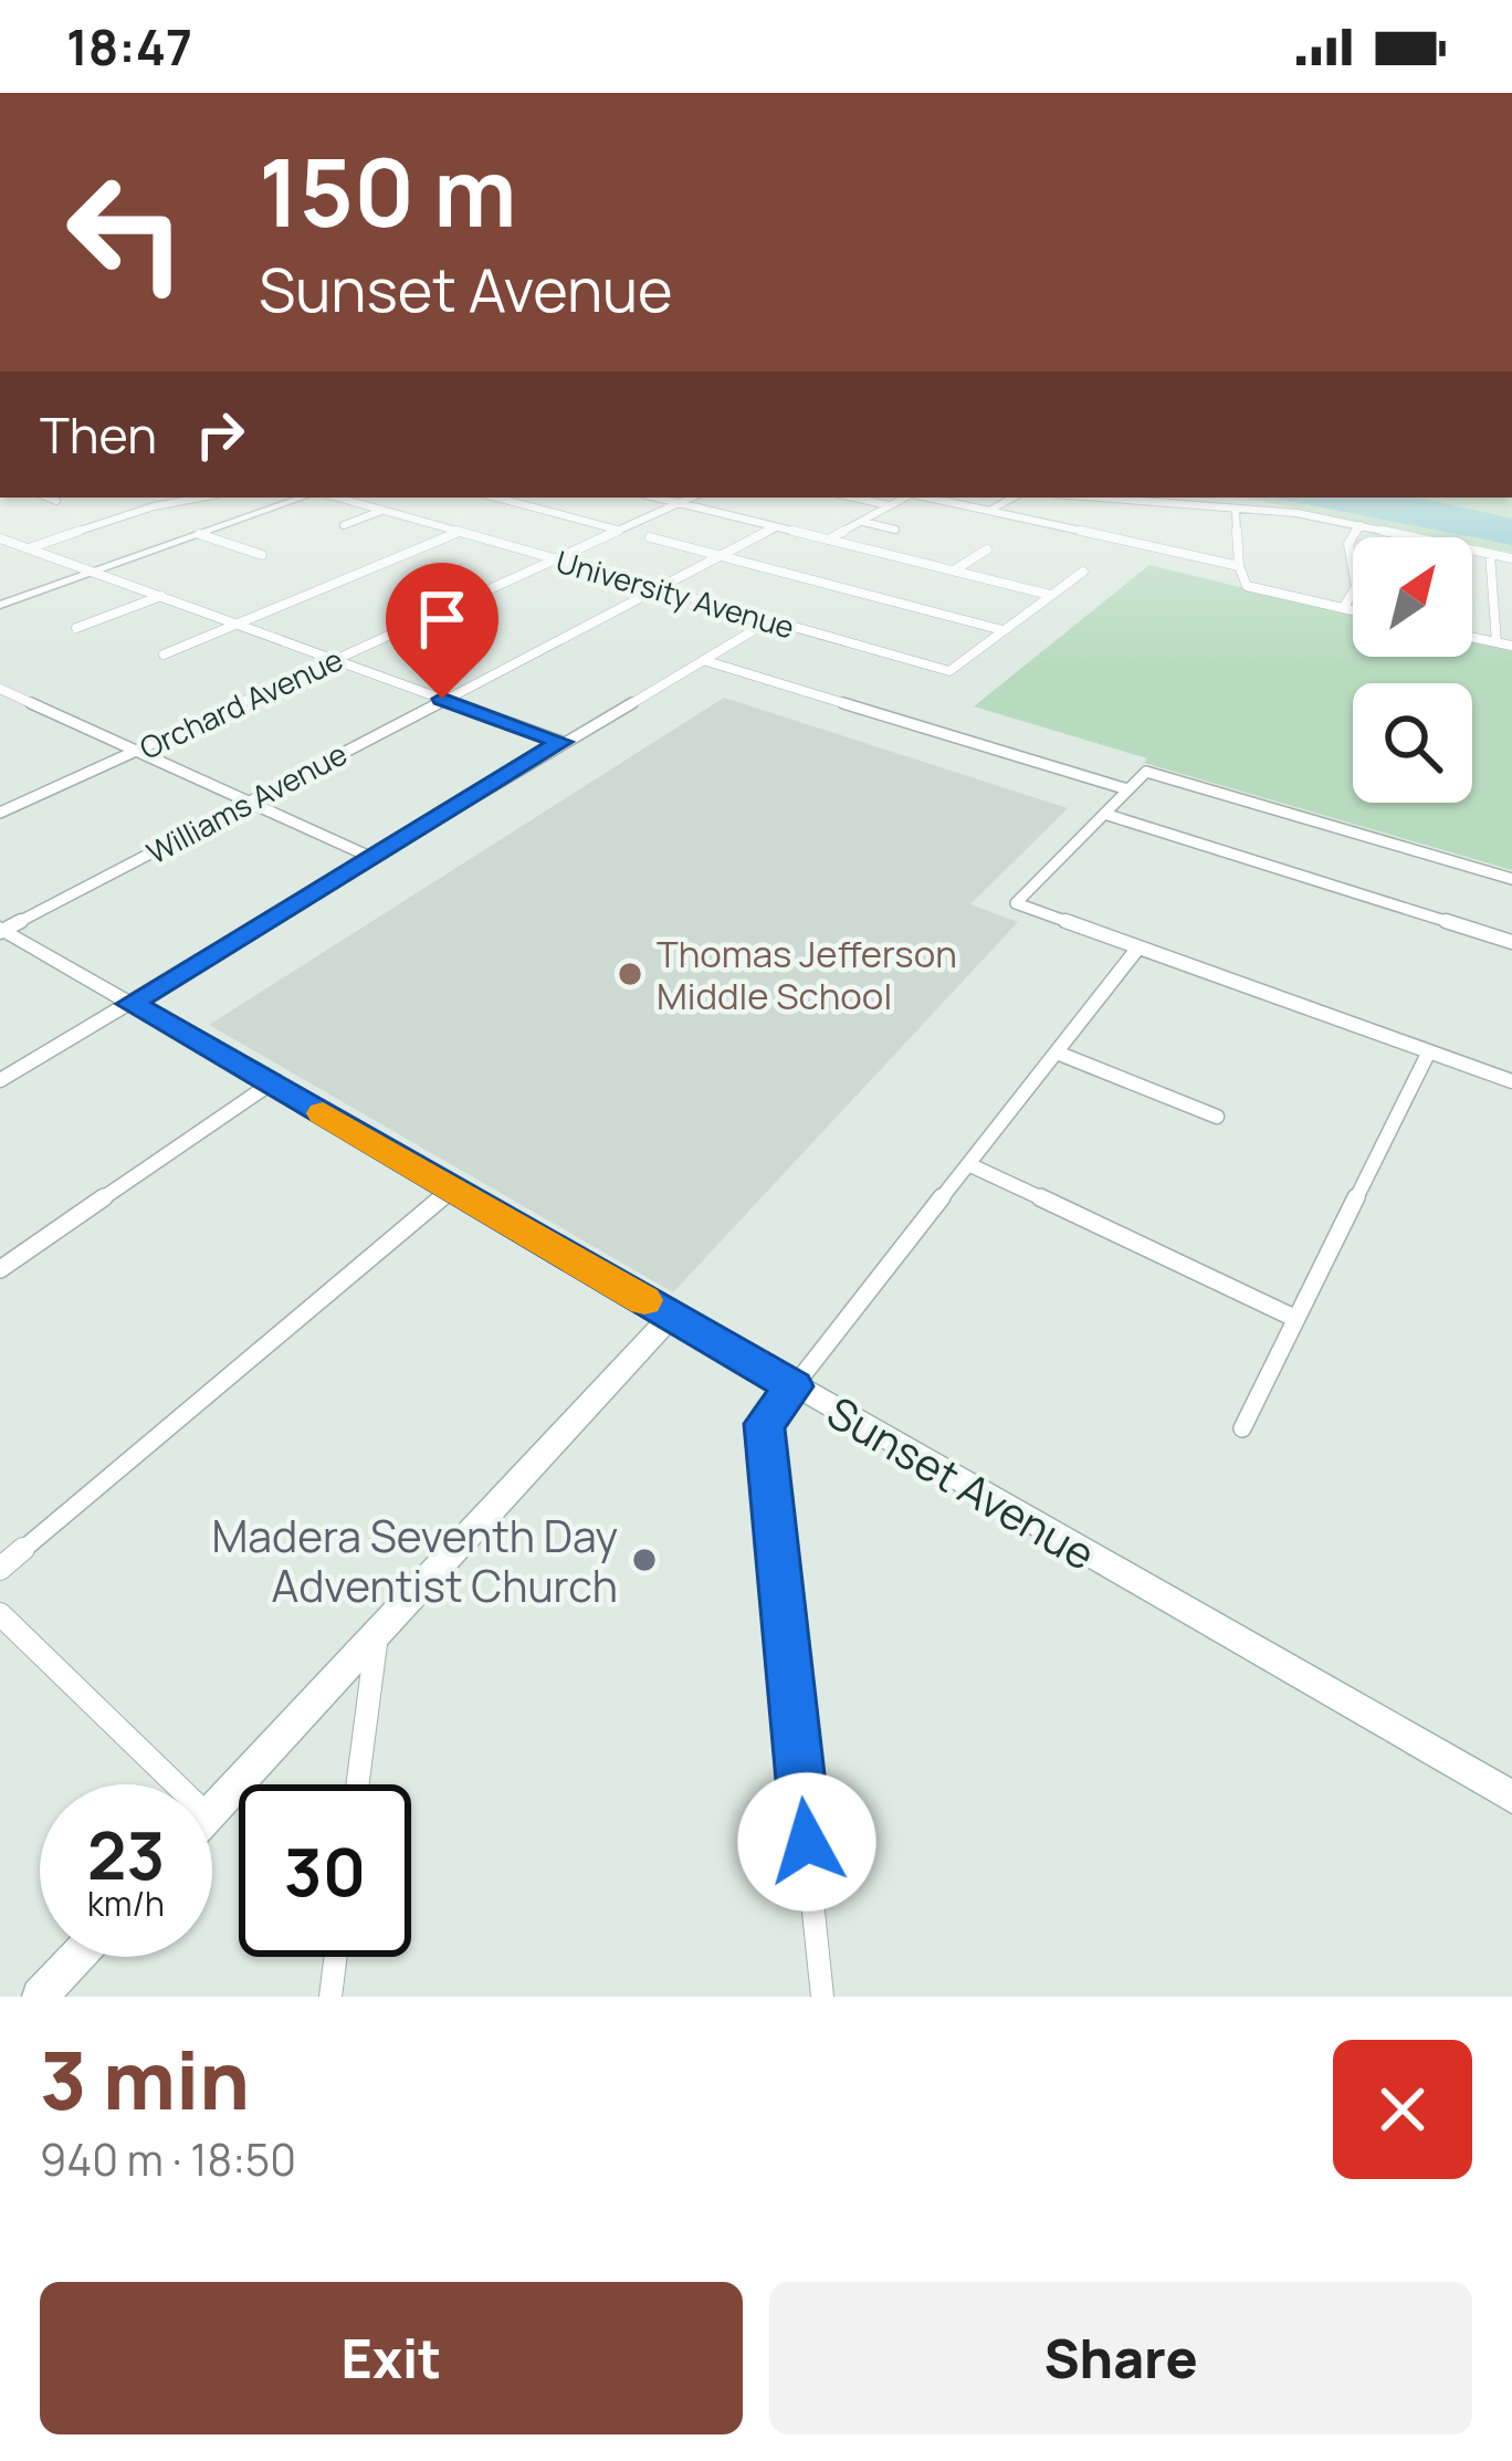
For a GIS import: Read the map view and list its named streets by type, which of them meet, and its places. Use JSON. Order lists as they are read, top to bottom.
{
  "streets": {
    "main road": ["Sunset Avenue"],
    "street": ["University Avenue", "Orchard Avenue", "Williams Avenue"]
  },
  "crossings": [
    ["University Avenue", "Orchard Avenue"],
    ["University Avenue", "Williams Avenue"],
    ["Williams Avenue", "Sunset Avenue"]
  ],
  "places": ["Thomas Jefferson Middle School", "Madera Seventh Day Adventist Church"],
  "north": "top right",
  "page": {
    "status": "18:47",
    "turn": ["150 m", "Sunset Avenue"],
    "then": "Then",
    "speed": "23 km/h",
    "limit": "30",
    "heading": ["3 min", "940 m · 18:50"],
    "buttons": ["Exit", "Share"]
  }
}
